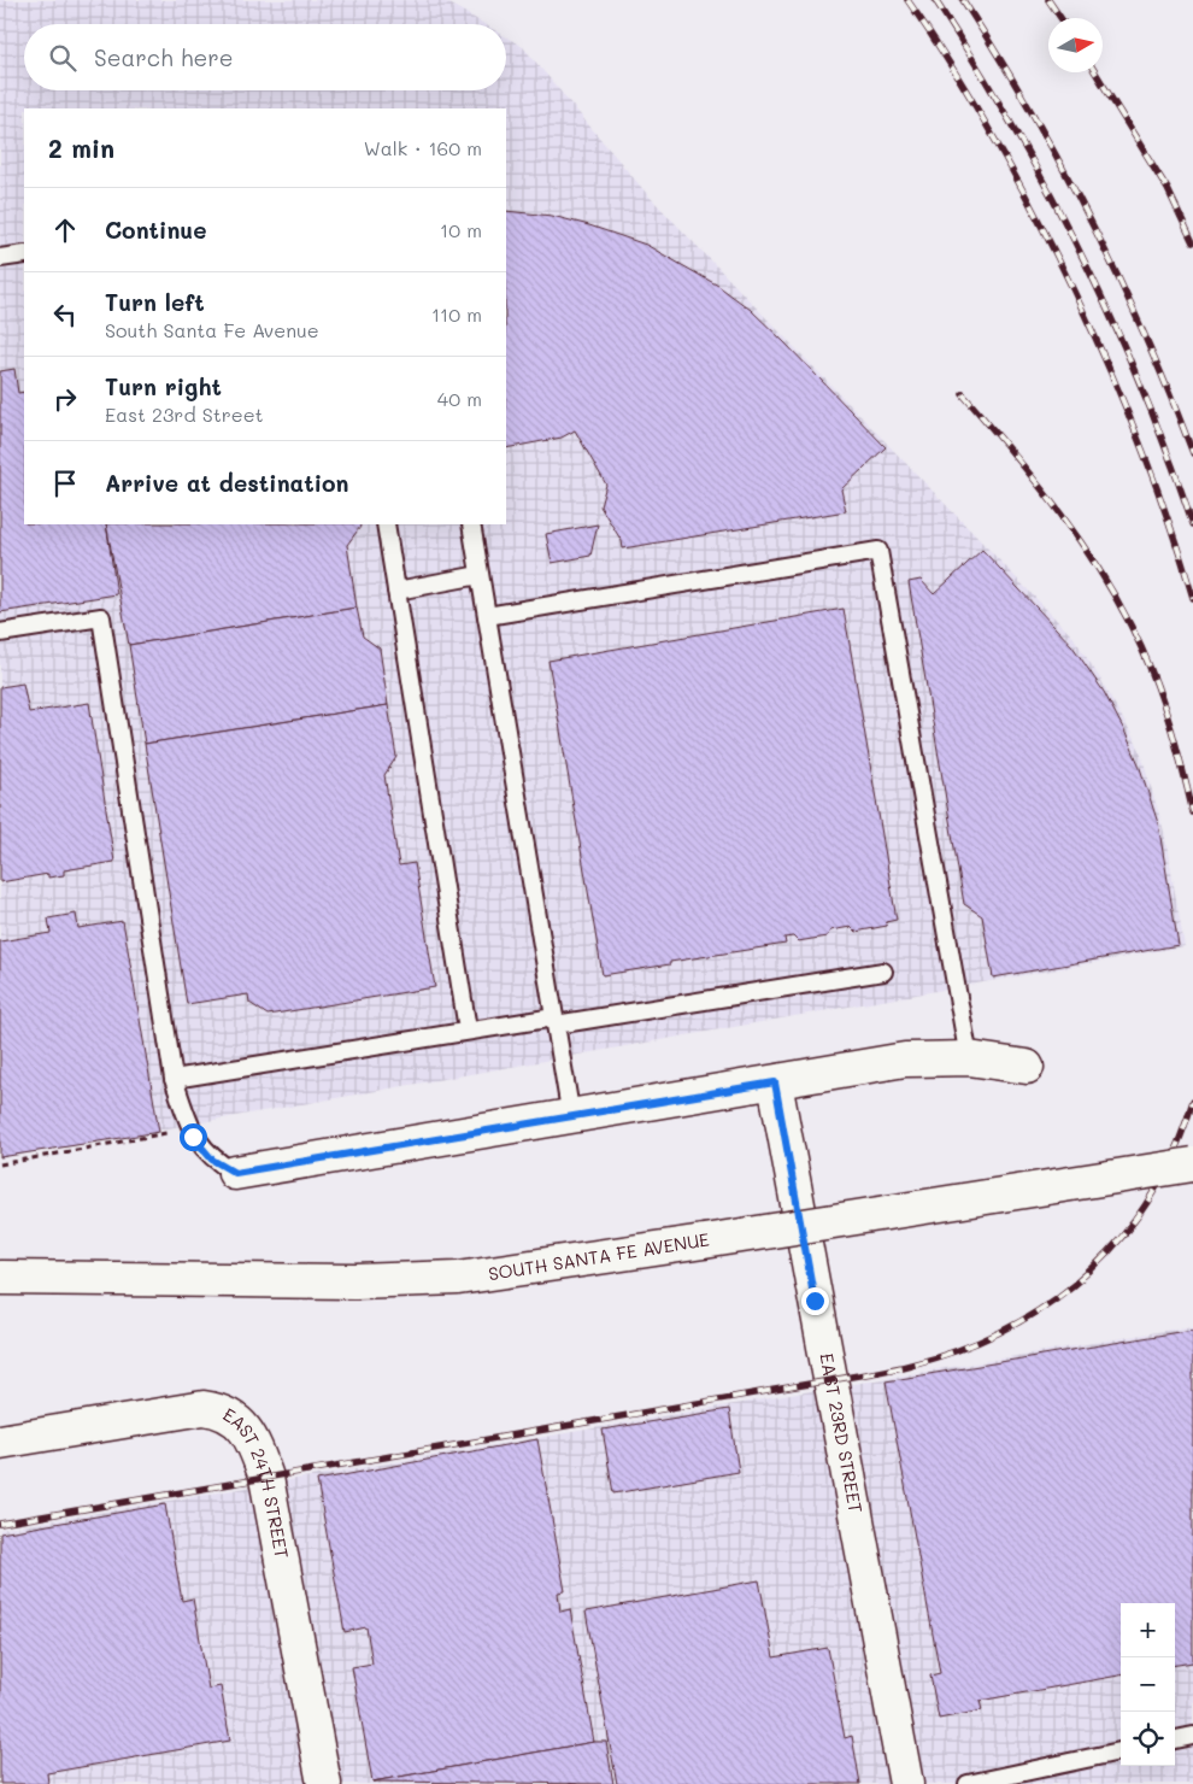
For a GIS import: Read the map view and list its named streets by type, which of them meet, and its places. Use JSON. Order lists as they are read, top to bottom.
{
  "streets": {
    "street": ["SOUTH SANTA FE AVENUE", "EAST 23RD STREET", "EAST 24TH STREET"]
  },
  "north": "right",
  "page": {
    "search": "Search here",
    "heading": ["2 min", "Walk · 160 m"],
    "list": [
      ["Continue", "10 m"],
      ["Turn left", "South Santa Fe Avenue", "110 m"],
      ["Turn right", "East 23rd Street", "40 m"],
      "Arrive at destination"
    ],
    "map_buttons": ["+", "−"]
  }
}
